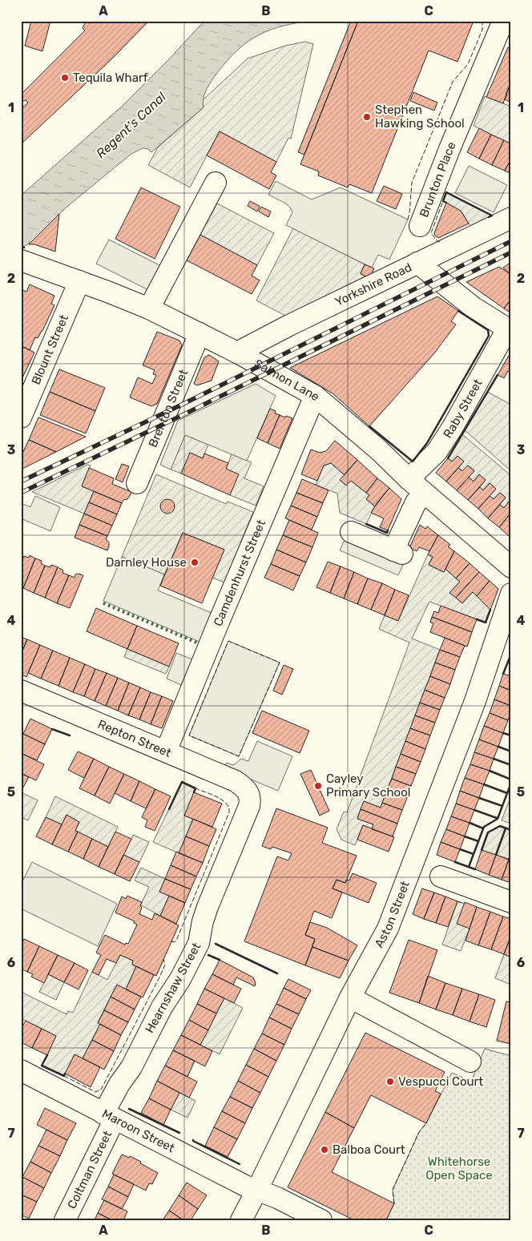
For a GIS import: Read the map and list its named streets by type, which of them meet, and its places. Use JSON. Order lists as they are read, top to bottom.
{
  "streets": {
    "street": [
      "Brunton Place",
      "Yorkshire Road",
      "Blount Street",
      "Salmon Lane",
      "Brenton Street",
      "Raby Street",
      "Camdenhurst Street",
      "Repton Street",
      "Aston Street",
      "Hearnshaw Street",
      "Maroon Street",
      "Coltman Street"
    ]
  },
  "crossings": [
    ["Yorkshire Road", "Salmon Lane"],
    ["Blount Street", "Salmon Lane"],
    ["Salmon Lane", "Brenton Street"],
    ["Salmon Lane", "Raby Street"],
    ["Salmon Lane", "Camdenhurst Street"],
    ["Camdenhurst Street", "Repton Street"],
    ["Repton Street", "Hearnshaw Street"],
    ["Aston Street", "Maroon Street"],
    ["Hearnshaw Street", "Maroon Street"],
    ["Hearnshaw Street", "Coltman Street"],
    ["Maroon Street", "Coltman Street"]
  ],
  "water": ["Regent's Canal"],
  "parks": ["Whitehorse Open Space"],
  "places": [
    "Tequila Wharf",
    "Stephen Hawking School",
    "Darnley House",
    "Cayley Primary School",
    "Vespucci Court",
    "Balboa Court"
  ],
  "grid": {
    "columns": ["A", "B", "C"],
    "rows": [
      "1",
      "2",
      "3",
      "4",
      "5",
      "6",
      "7"
    ]
  }
}
